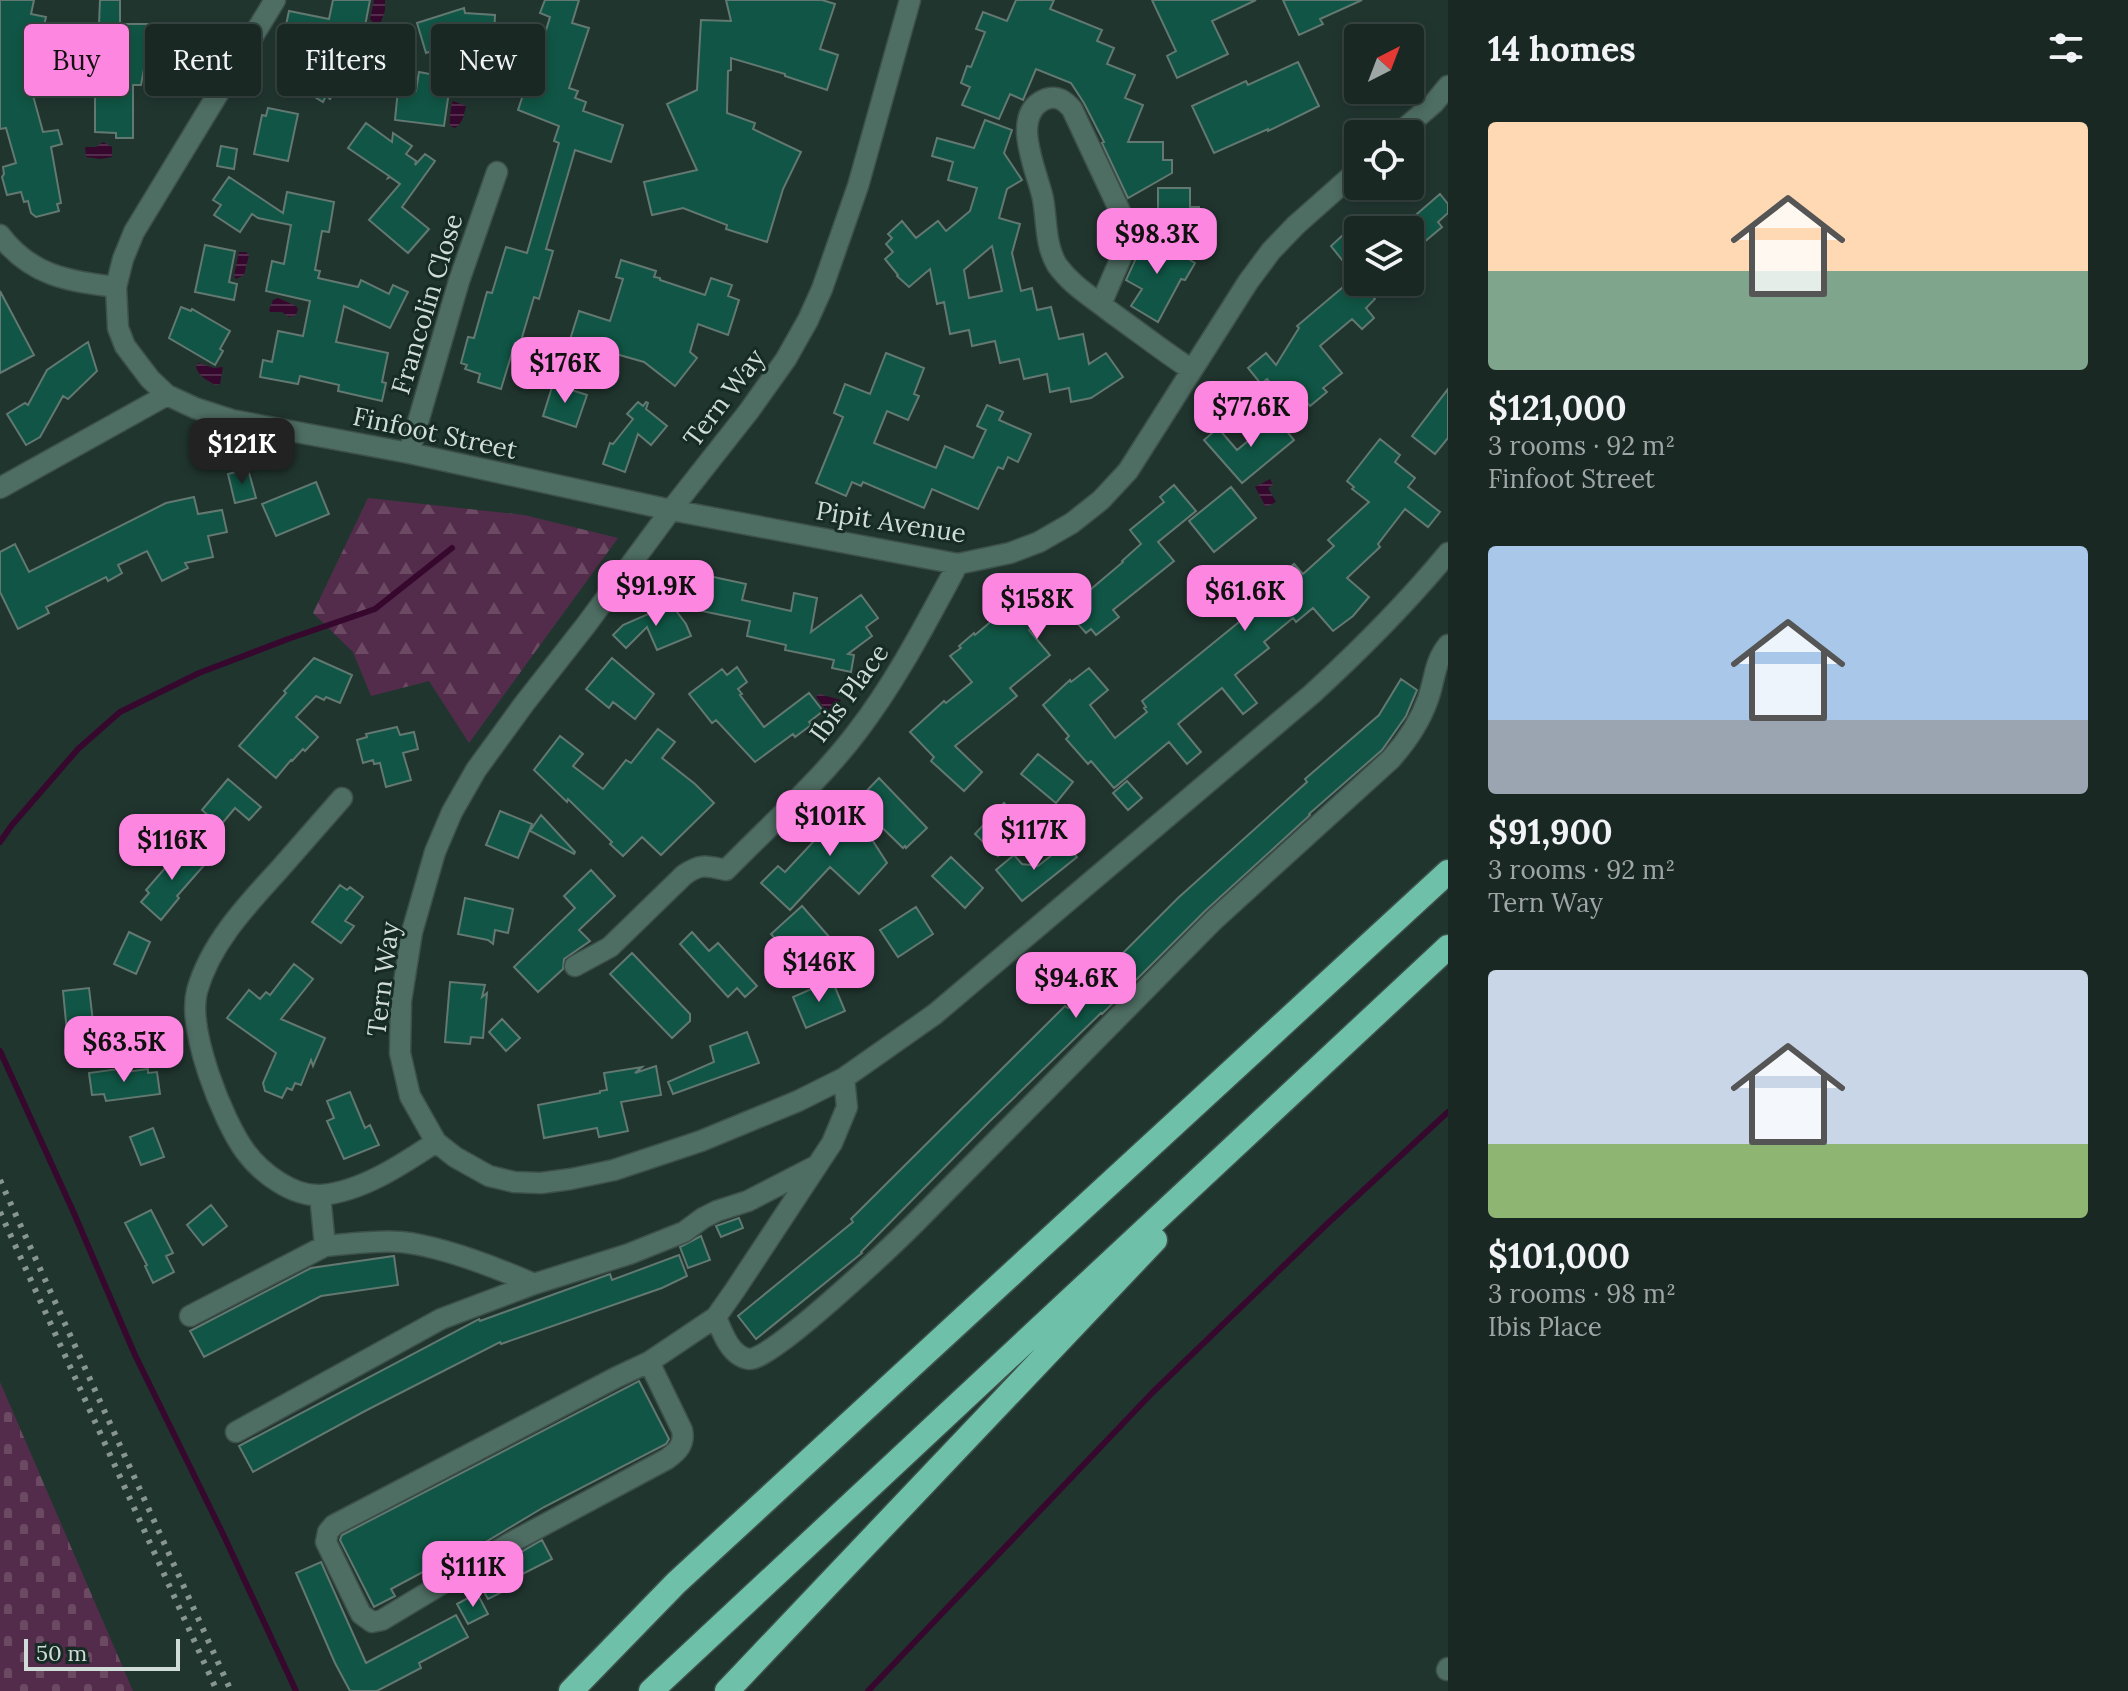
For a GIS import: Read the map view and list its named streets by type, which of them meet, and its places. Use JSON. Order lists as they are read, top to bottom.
{
  "streets": {
    "street": [
      "Francolin Close",
      "Tern Way",
      "Finfoot Street",
      "Pipit Avenue",
      "Ibis Place"
    ]
  },
  "crossings": [
    ["Francolin Close", "Finfoot Street"],
    ["Tern Way", "Finfoot Street"],
    ["Tern Way", "Pipit Avenue"],
    ["Finfoot Street", "Pipit Avenue"],
    ["Pipit Avenue", "Ibis Place"]
  ],
  "scale_bar": "50 m",
  "north": "top right",
  "page": {
    "heading": "14 homes",
    "chip": [
      "Buy",
      "Rent",
      "Filters",
      "New"
    ],
    "list": [
      {
        "name": "$121,000",
        "note": "3 rooms · 92 m² · Finfoot Street"
      },
      {
        "name": "$91,900",
        "note": "3 rooms · 92 m² · Tern Way"
      },
      {
        "name": "$101,000",
        "note": "3 rooms · 98 m² · Ibis Place"
      }
    ],
    "price": [
      "$98.3K",
      "$176K",
      "$77.6K",
      "$121K",
      "$91.9K",
      "$61.6K",
      "$158K",
      "$101K",
      "$117K",
      "$116K",
      "$146K",
      "$94.6K",
      "$63.5K",
      "$111K"
    ],
    "scale": "50 m"
  }
}
